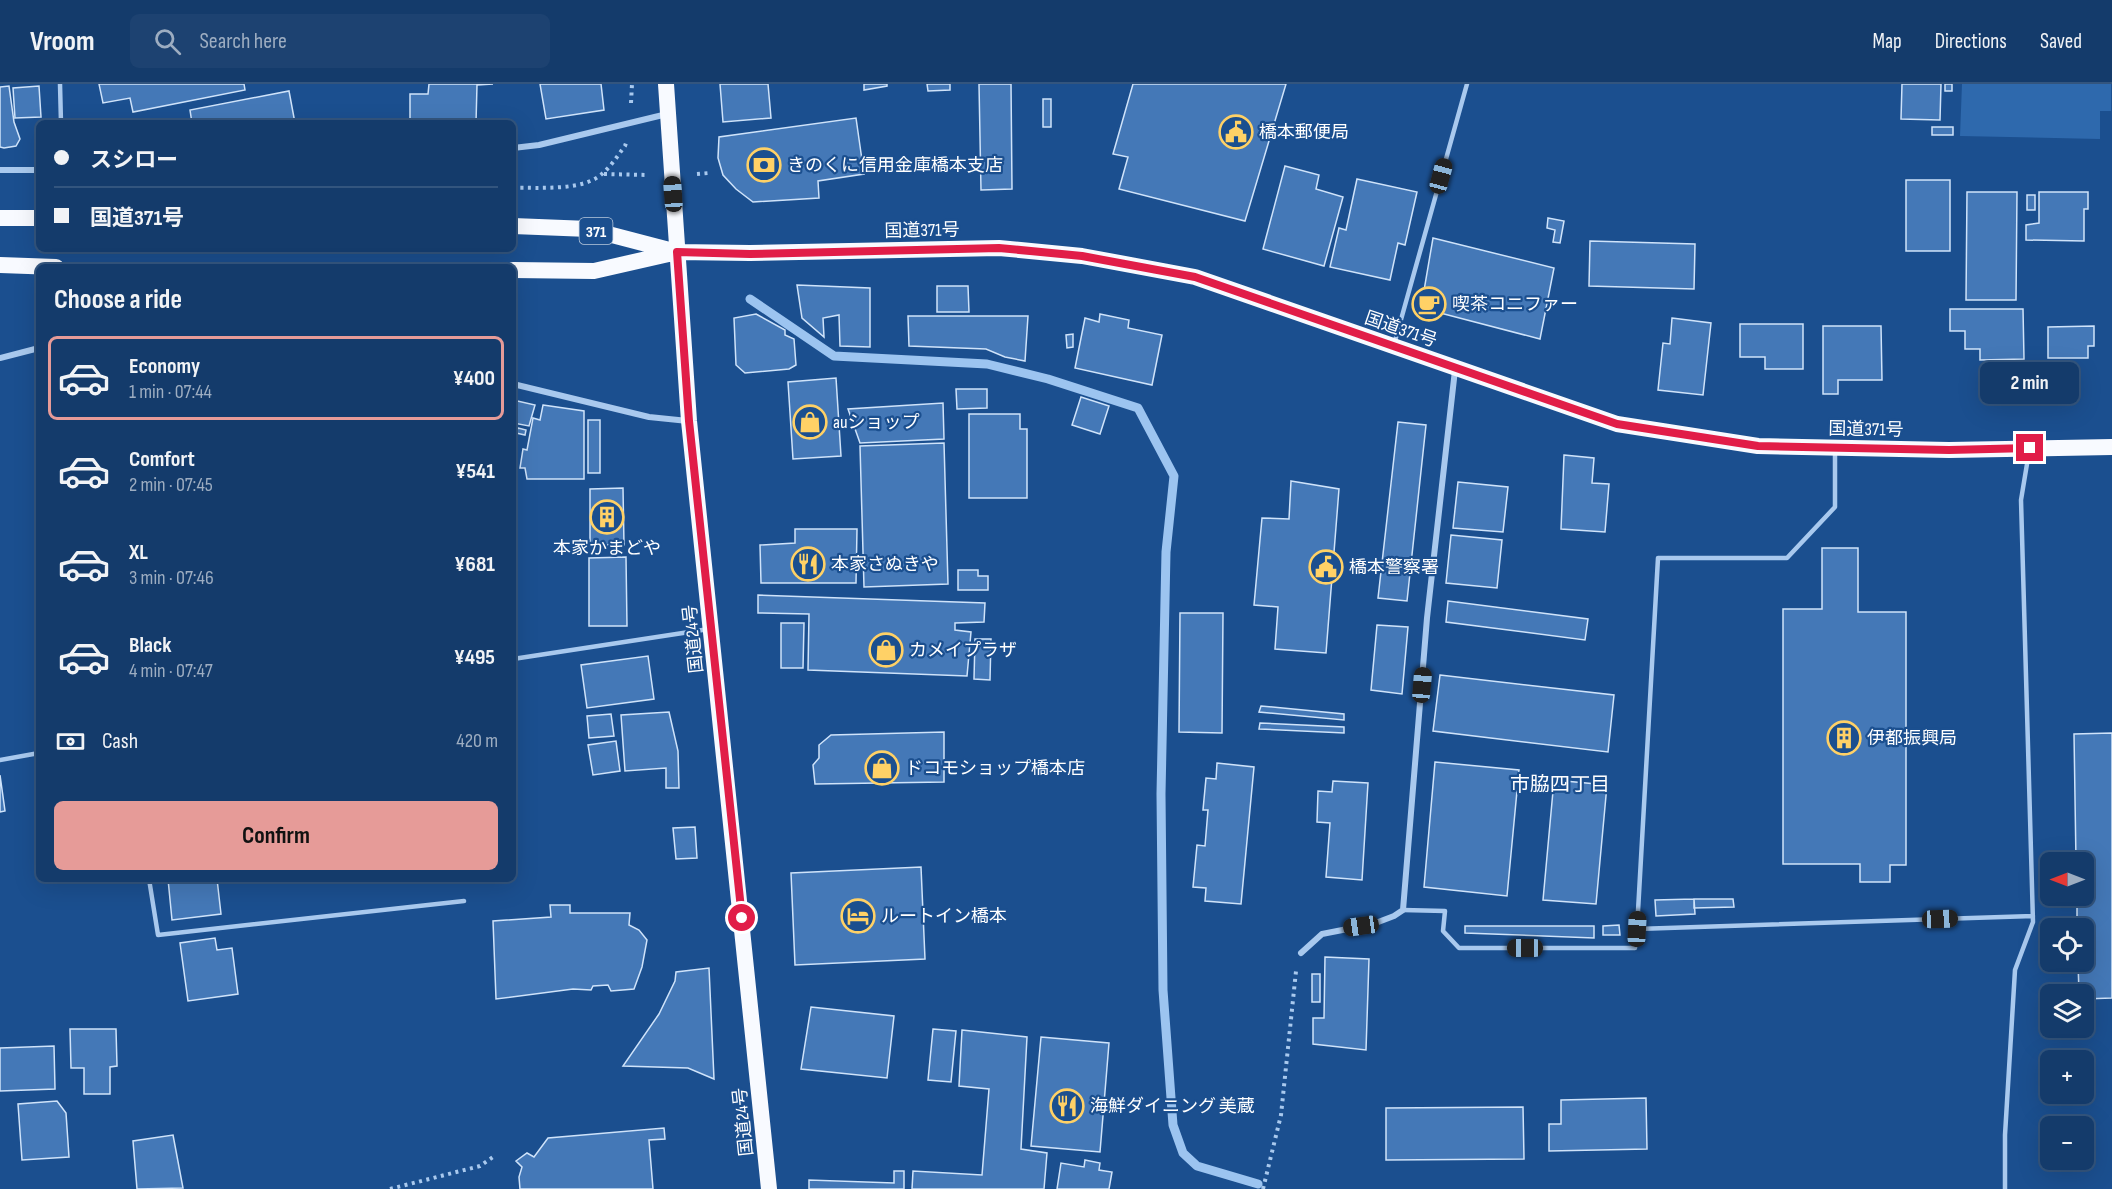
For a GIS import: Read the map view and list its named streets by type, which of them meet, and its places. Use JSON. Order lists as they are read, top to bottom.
{
  "streets": {
    "highway": ["国道371号", "371", "国道24号"]
  },
  "crossings": [
    ["国道371号", "371"],
    ["国道371号", "国道24号"],
    ["371", "国道24号"]
  ],
  "districts": ["市脇四丁目"],
  "places": {
    "public building": ["橋本郵便局", "橋本警察署"],
    "bank": ["きのくに信用金庫橋本支店"],
    "cafe": ["喫茶コニファー"],
    "shop": ["auショップ", "カメイプラザ", "ドコモショップ橋本店"],
    "building": ["本家かまどや", "伊都振興局"],
    "restaurant": ["本家さぬきや", "海鮮ダイニング 美蔵"],
    "hotel": ["ルートイン橋本"]
  },
  "north": "left",
  "page": {
    "header": "Vroom",
    "search": "Search here",
    "nav": ["Map", "Directions", "Saved"],
    "banner": ["スシロー", "国道371号"],
    "heading": "Choose a ride",
    "list": [
      {
        "name": "Economy",
        "note": "1 min · 07:44",
        "value": "¥400"
      },
      {
        "name": "Comfort",
        "note": "2 min · 07:45",
        "value": "¥541"
      },
      {
        "name": "XL",
        "note": "3 min · 07:46",
        "value": "¥681"
      },
      {
        "name": "Black",
        "note": "4 min · 07:47",
        "value": "¥495"
      }
    ],
    "bubble": "2 min",
    "pay": ["Cash", "420 m"],
    "buttons": "Confirm",
    "map_buttons": ["+", "−"]
  }
}
